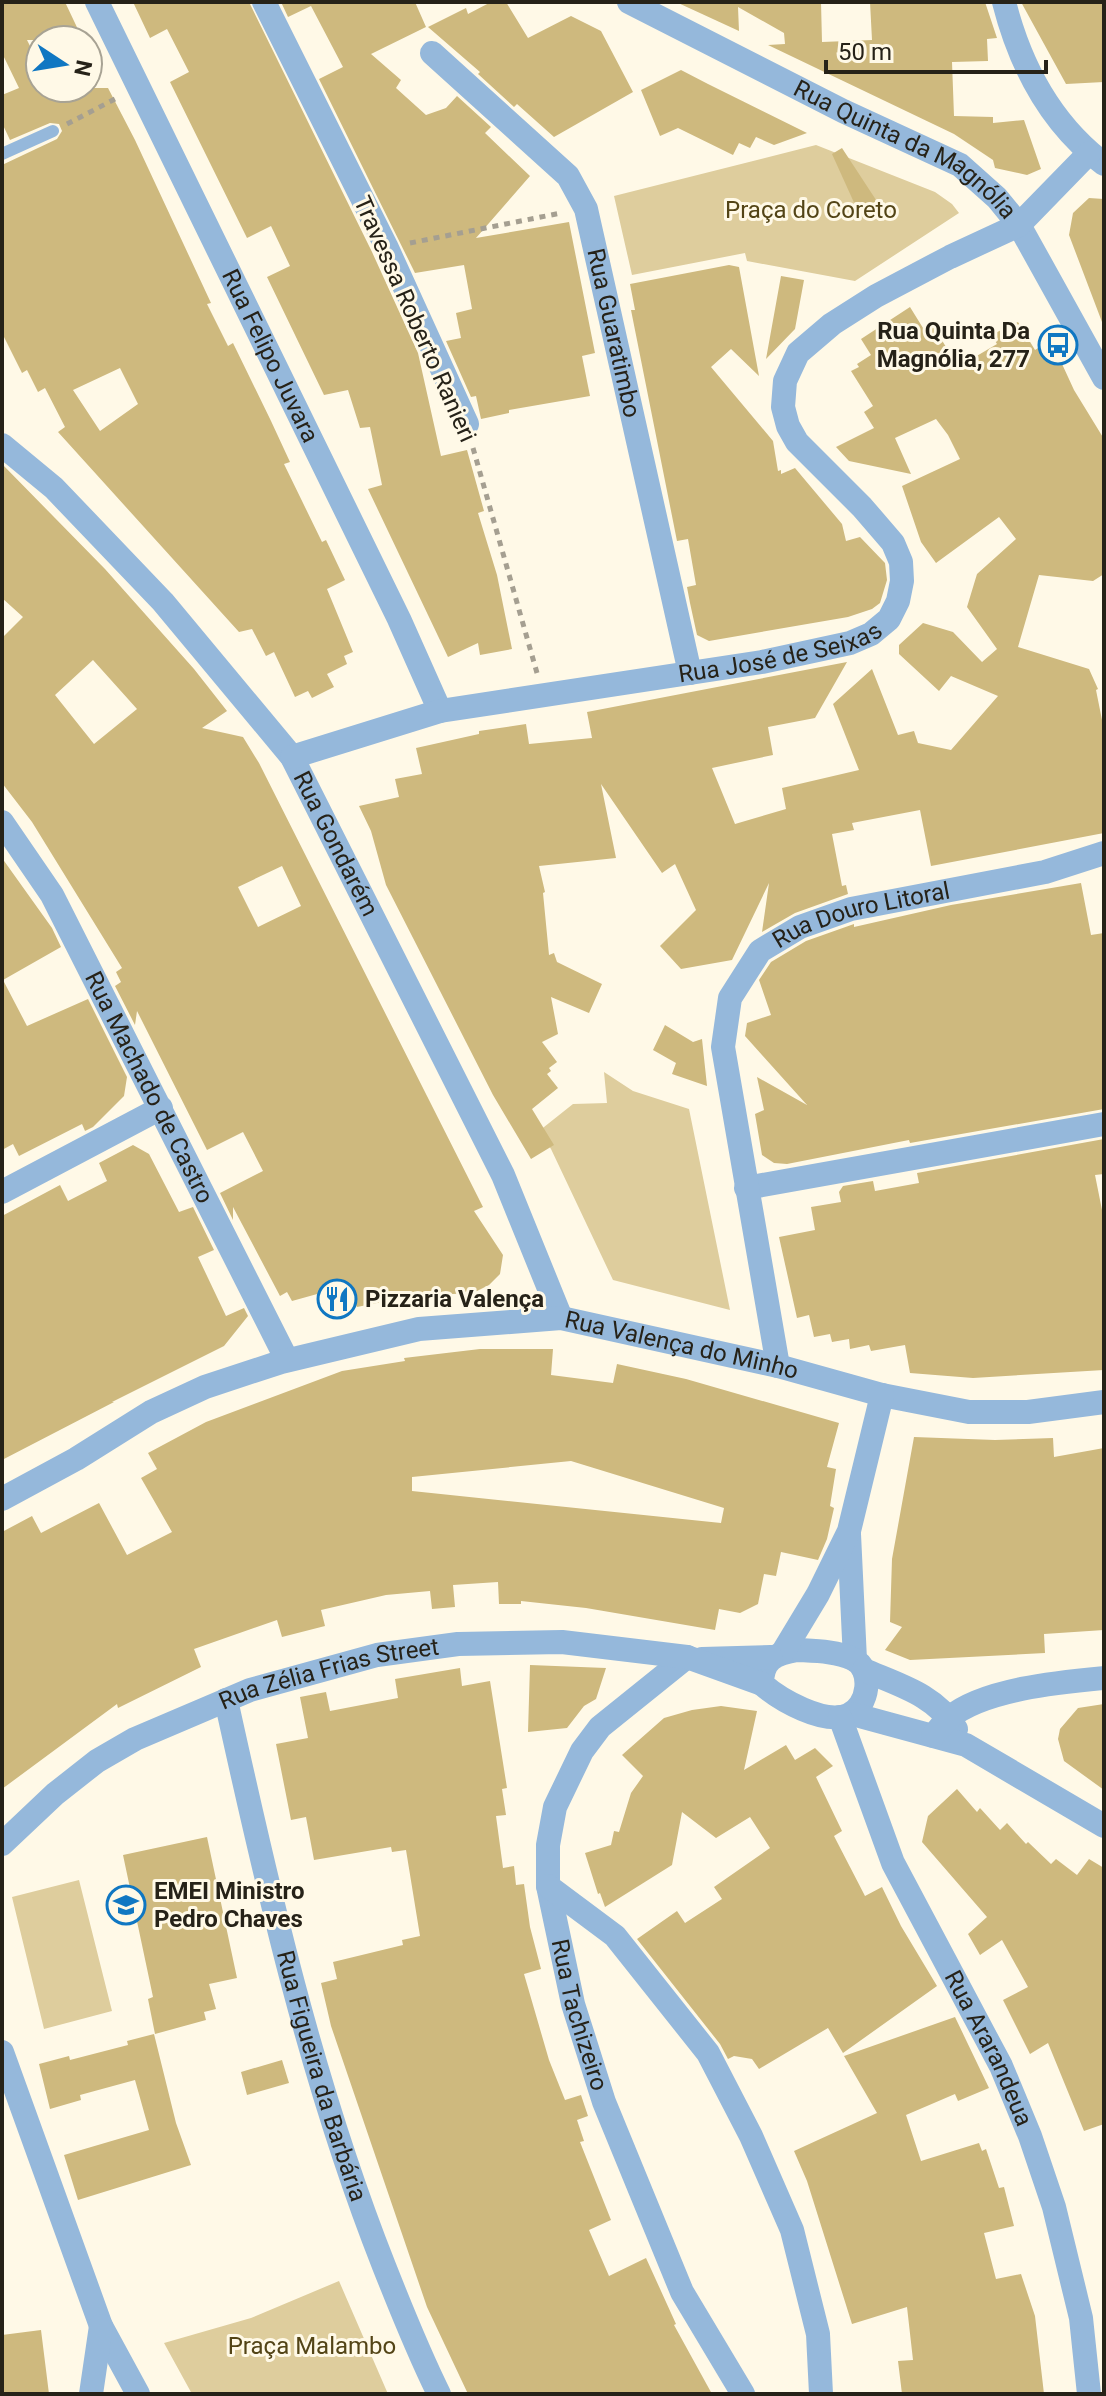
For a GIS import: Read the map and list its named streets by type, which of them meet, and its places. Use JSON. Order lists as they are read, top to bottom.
{
  "streets": {
    "street": [
      "Rua Quinta da Magnólia",
      "Travessa Roberto Ranieri",
      "Rua Guaratimbo",
      "Rua Felipo Juvara",
      "Rua José de Seixas",
      "Rua Gondarém",
      "Rua Douro Litoral",
      "Rua Machado de Castro",
      "Rua Valença do Minho",
      "Rua Zélia Frias Street",
      "Rua Tachizeiro",
      "Rua Ararandeua",
      "Rua Figueira da Barbária"
    ]
  },
  "crossings": [
    ["Rua Quinta da Magnólia", "Rua José de Seixas"],
    ["Travessa Roberto Ranieri", "Rua José de Seixas"],
    ["Rua Guaratimbo", "Rua José de Seixas"],
    ["Rua Felipo Juvara", "Rua José de Seixas"],
    ["Rua José de Seixas", "Rua Gondarém"],
    ["Rua Gondarém", "Rua Valença do Minho"],
    ["Rua Douro Litoral", "Rua Valença do Minho"],
    ["Rua Machado de Castro", "Rua Valença do Minho"],
    ["Rua Zélia Frias Street", "Rua Tachizeiro"],
    ["Rua Zélia Frias Street", "Rua Ararandeua"],
    ["Rua Zélia Frias Street", "Rua Figueira da Barbária"]
  ],
  "parks": ["Praça do Coreto", "Praça Malambo"],
  "places": {
    "bus stop": ["Rua Quinta Da Magnólia, 277"],
    "restaurant": ["Pizzaria Valença"],
    "school or university": ["EMEI Ministro Pedro Chaves"]
  },
  "scale_bar": "50 m",
  "north": "right"
}
